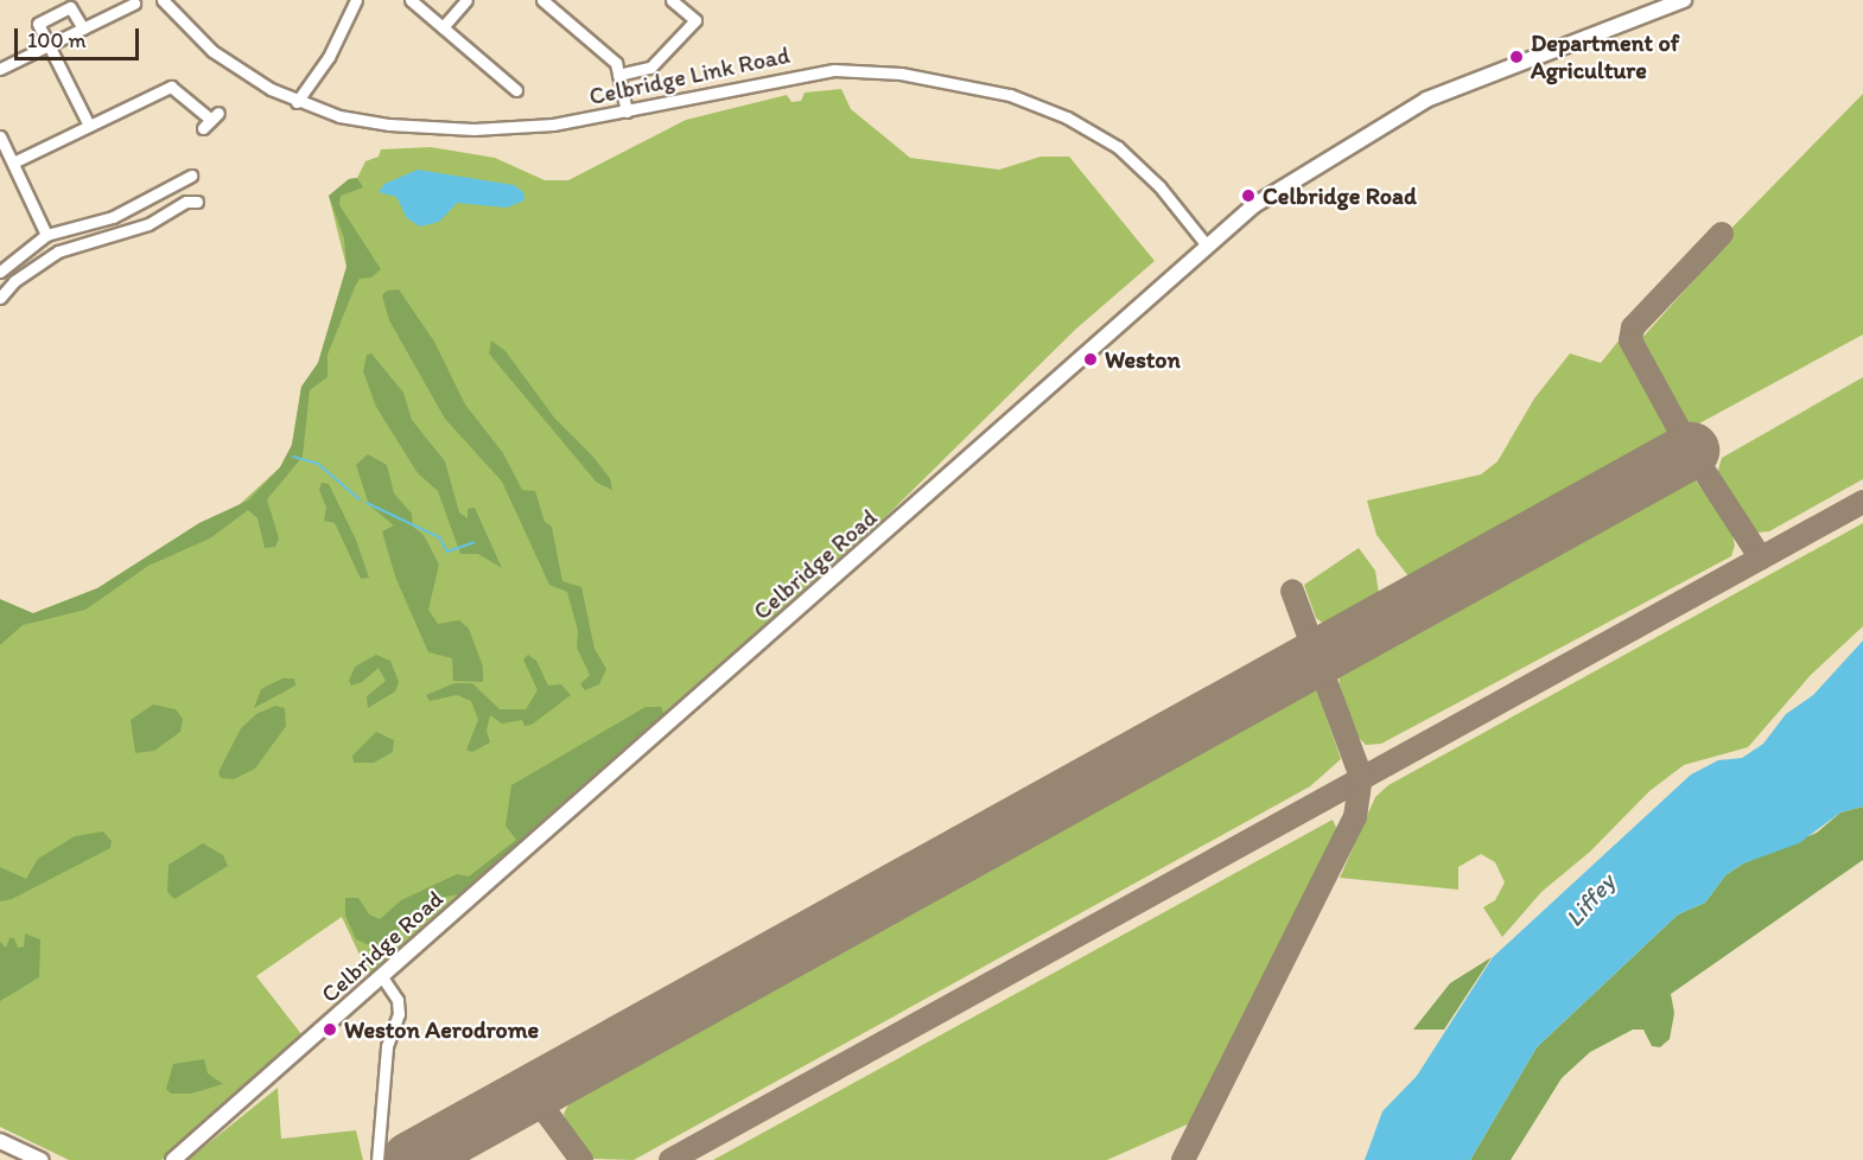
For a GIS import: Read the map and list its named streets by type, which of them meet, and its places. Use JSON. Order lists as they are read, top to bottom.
{
  "streets": {
    "main road": ["Celbridge Road"],
    "street": ["Celbridge Link Road"]
  },
  "crossings": [
    ["Celbridge Link Road", "Celbridge Road"]
  ],
  "water": ["Liffey"],
  "places": [
    "Department of Agriculture",
    "Celbridge Road",
    "Weston",
    "Weston Aerodrome"
  ],
  "scale_bar": "100 m"
}
